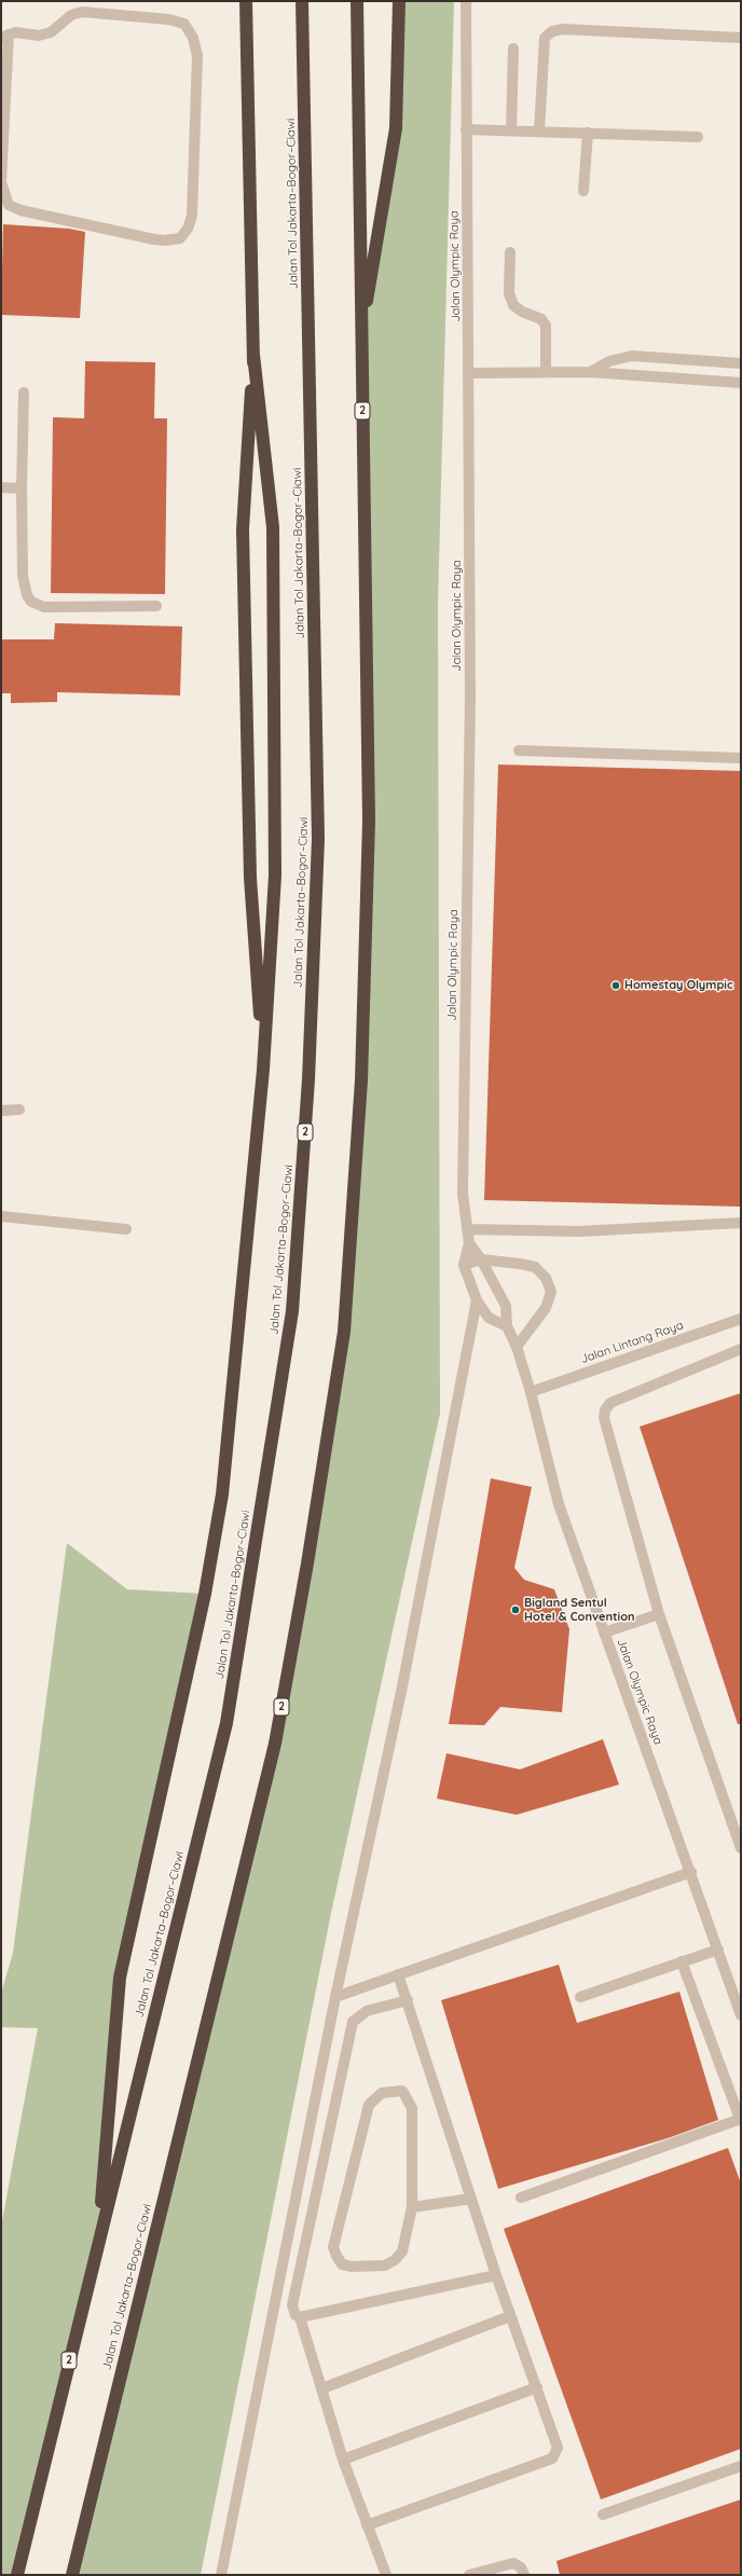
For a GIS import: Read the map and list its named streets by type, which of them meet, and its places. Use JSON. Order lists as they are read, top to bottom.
{
  "streets": {
    "highway": ["Jalan Tol Jakarta–Bogor–Ciawi", "2"],
    "street": ["Jalan Olympic Raya", "Jalan Lintang Raya"]
  },
  "crossings": [
    ["Jalan Olympic Raya", "Jalan Lintang Raya"]
  ],
  "places": ["Homestay Olympic", "Bigland Sentul Hotel & Convention"]
}
